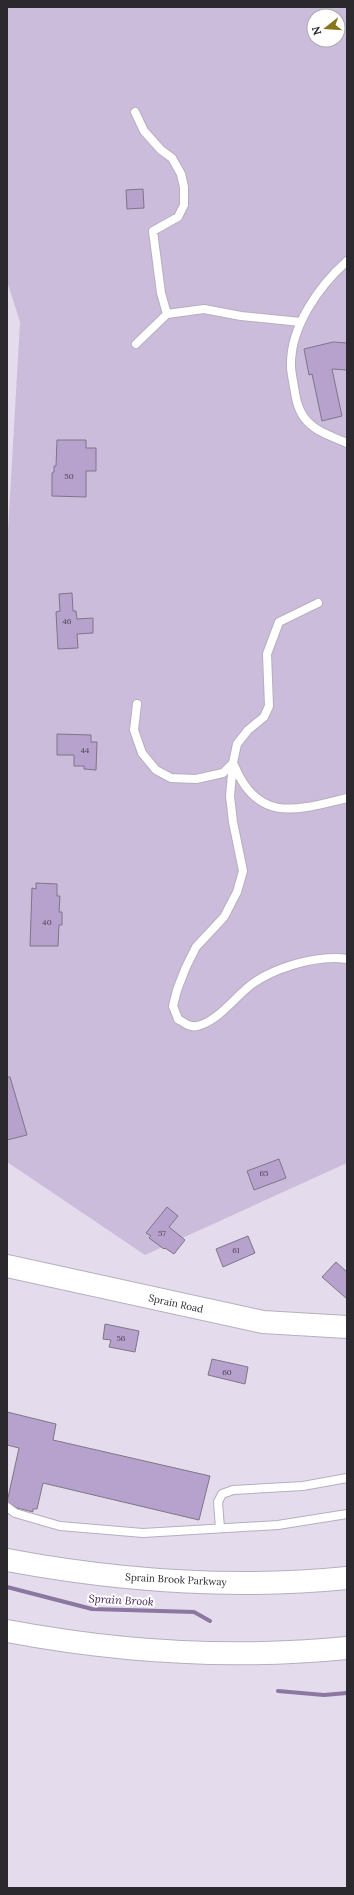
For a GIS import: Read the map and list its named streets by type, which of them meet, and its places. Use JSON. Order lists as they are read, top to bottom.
{
  "streets": {
    "main road": ["Sprain Road", "Sprain Brook Parkway"]
  },
  "water": ["Sprain Brook"],
  "house_numbers": [
    "50",
    "46",
    "44",
    "40",
    "65",
    "57",
    "61",
    "56",
    "60"
  ],
  "north": "left"
}
